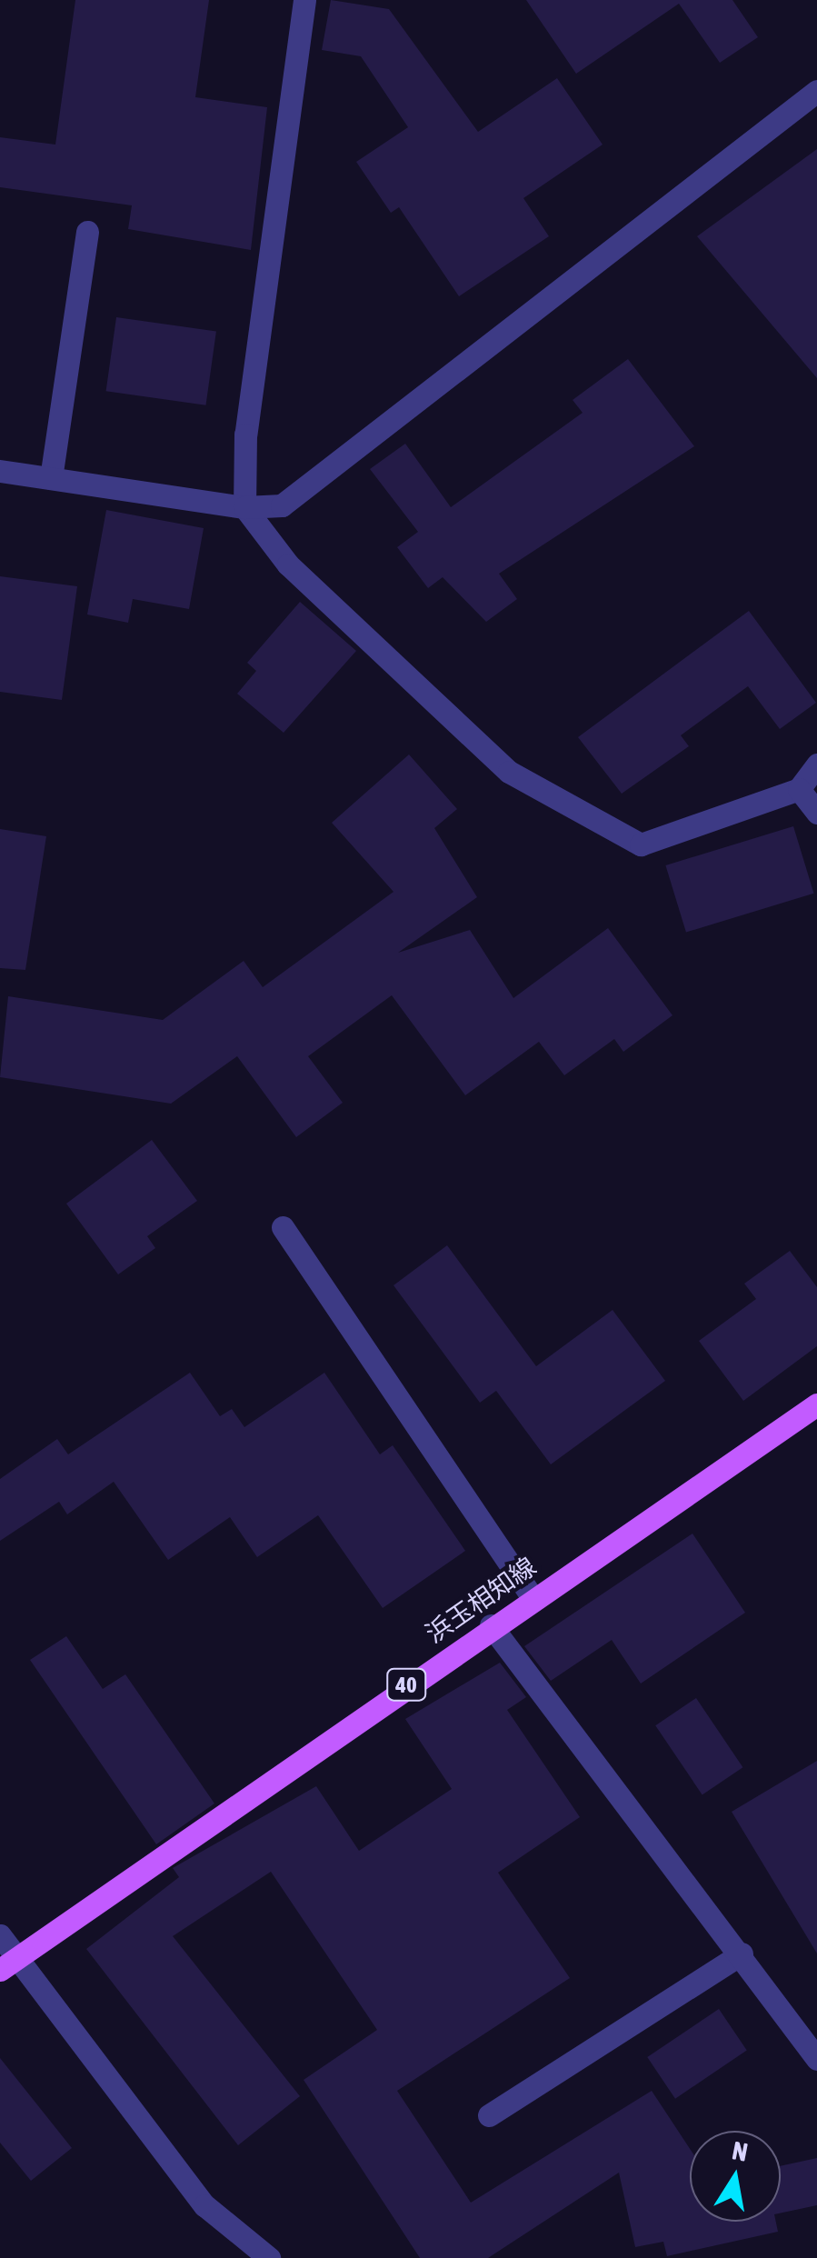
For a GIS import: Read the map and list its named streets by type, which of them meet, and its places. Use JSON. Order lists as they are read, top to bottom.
{
  "streets": {
    "main road": ["浜玉相知線", "40"]
  },
  "north": "top"
}
